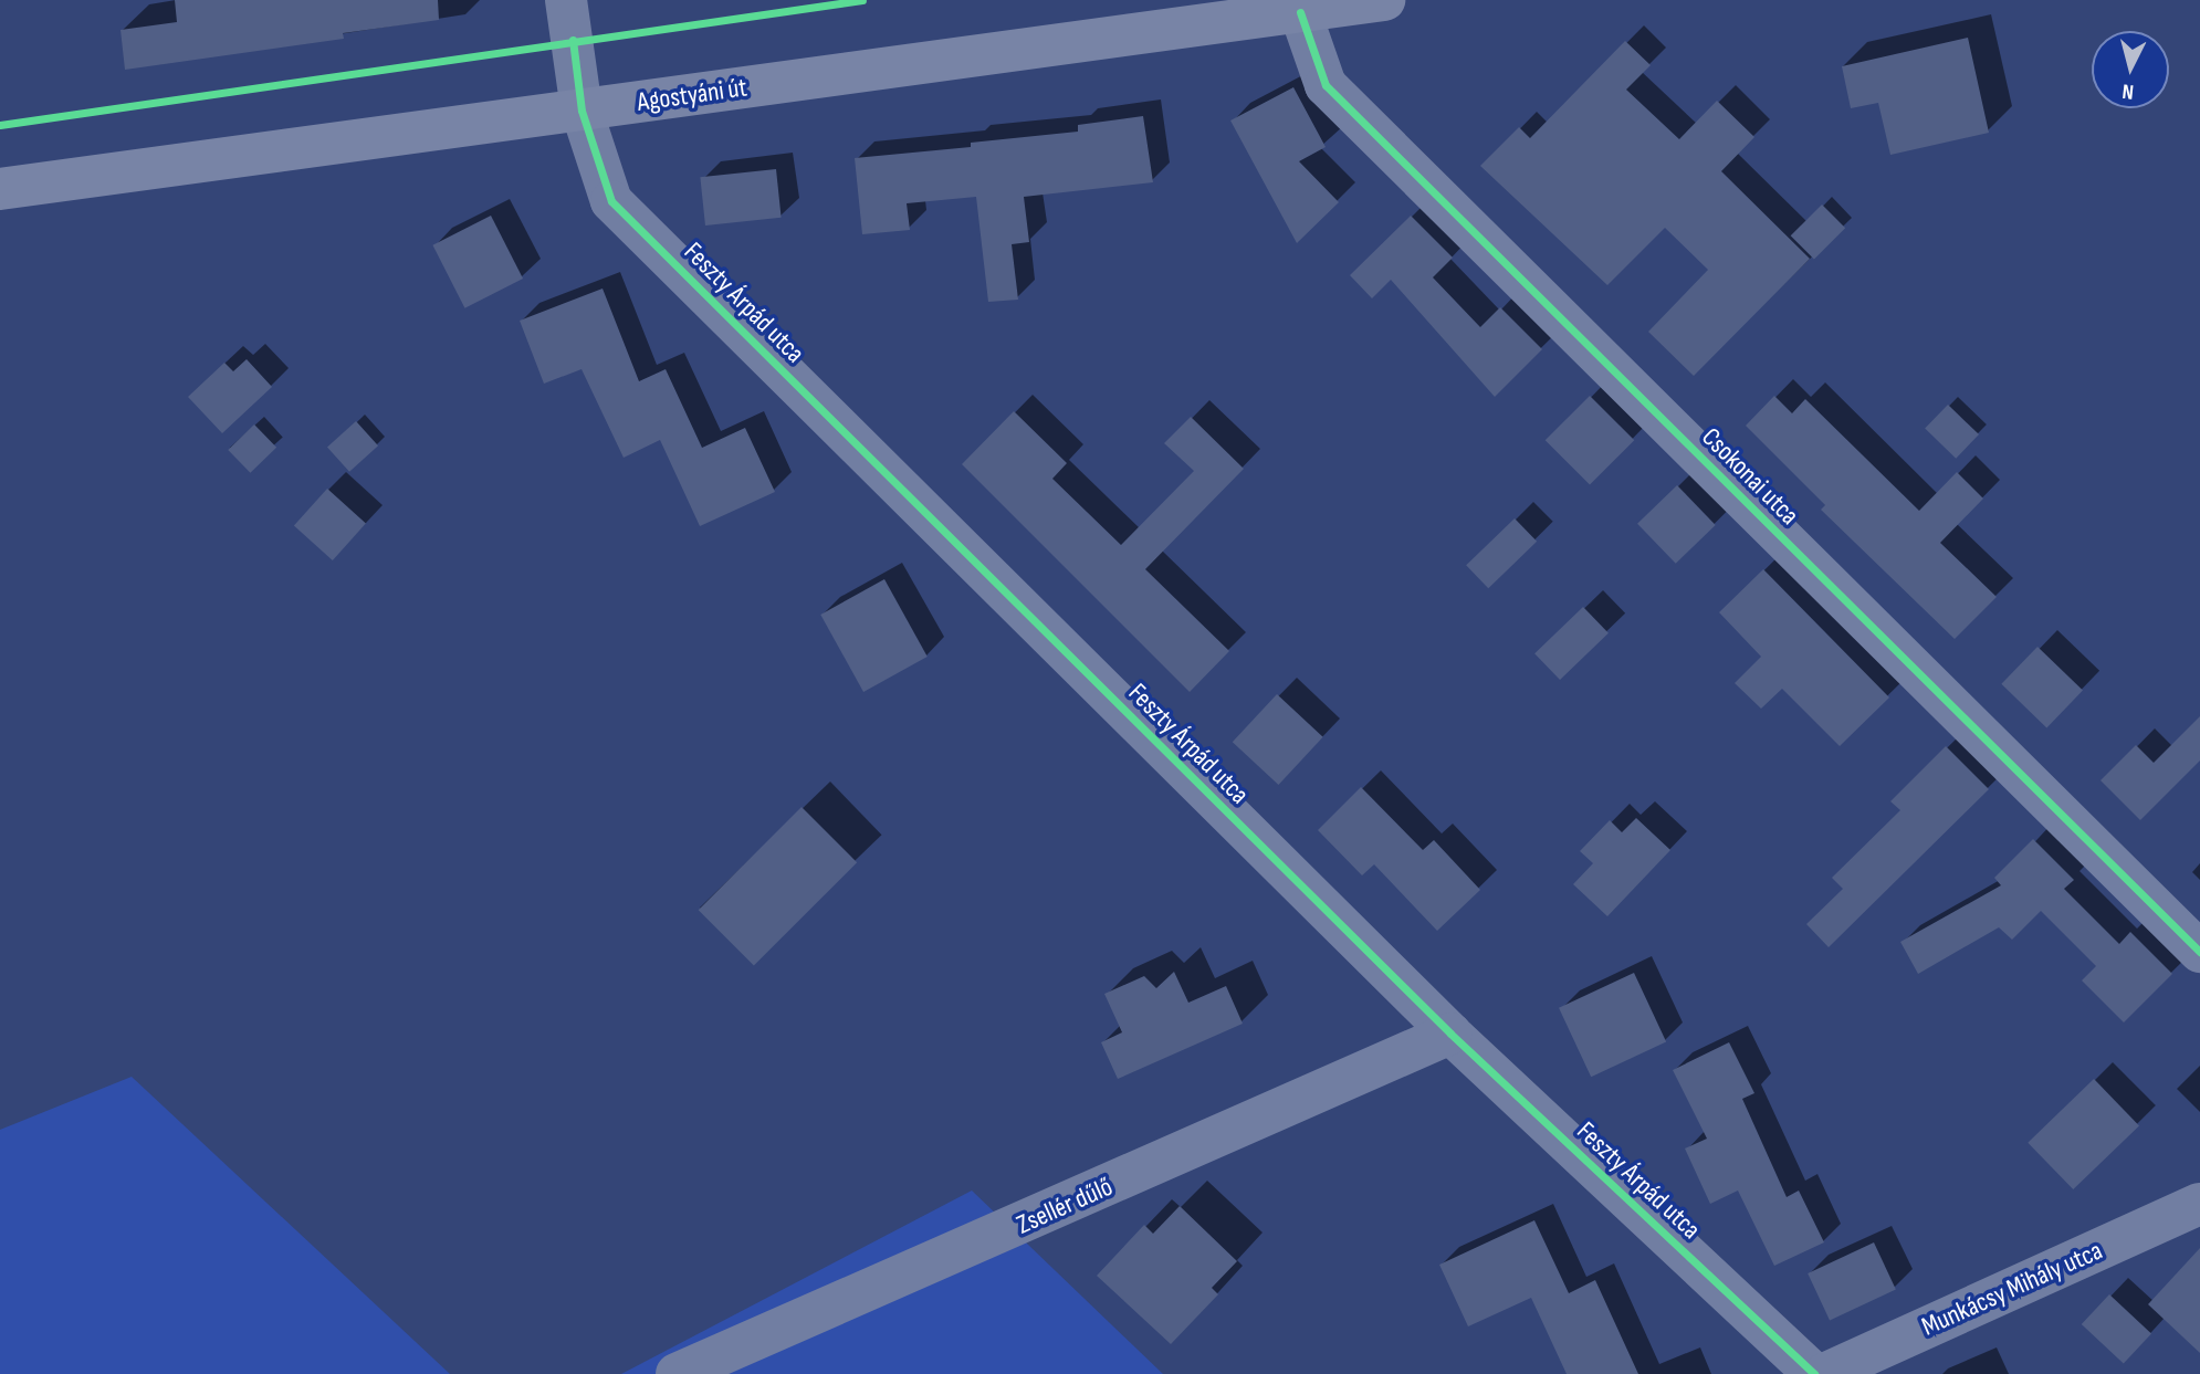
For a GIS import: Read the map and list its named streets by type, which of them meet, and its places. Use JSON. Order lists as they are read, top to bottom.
{
  "streets": {
    "main road": ["Agostyáni út"],
    "street": [
      "Feszty Árpád utca",
      "Csokonai utca",
      "Zsellér dűlő",
      "Munkácsy Mihály utca"
    ]
  },
  "crossings": [
    ["Agostyáni út", "Feszty Árpád utca"],
    ["Agostyáni út", "Csokonai utca"],
    ["Feszty Árpád utca", "Zsellér dűlő"]
  ],
  "north": "bottom"
}
